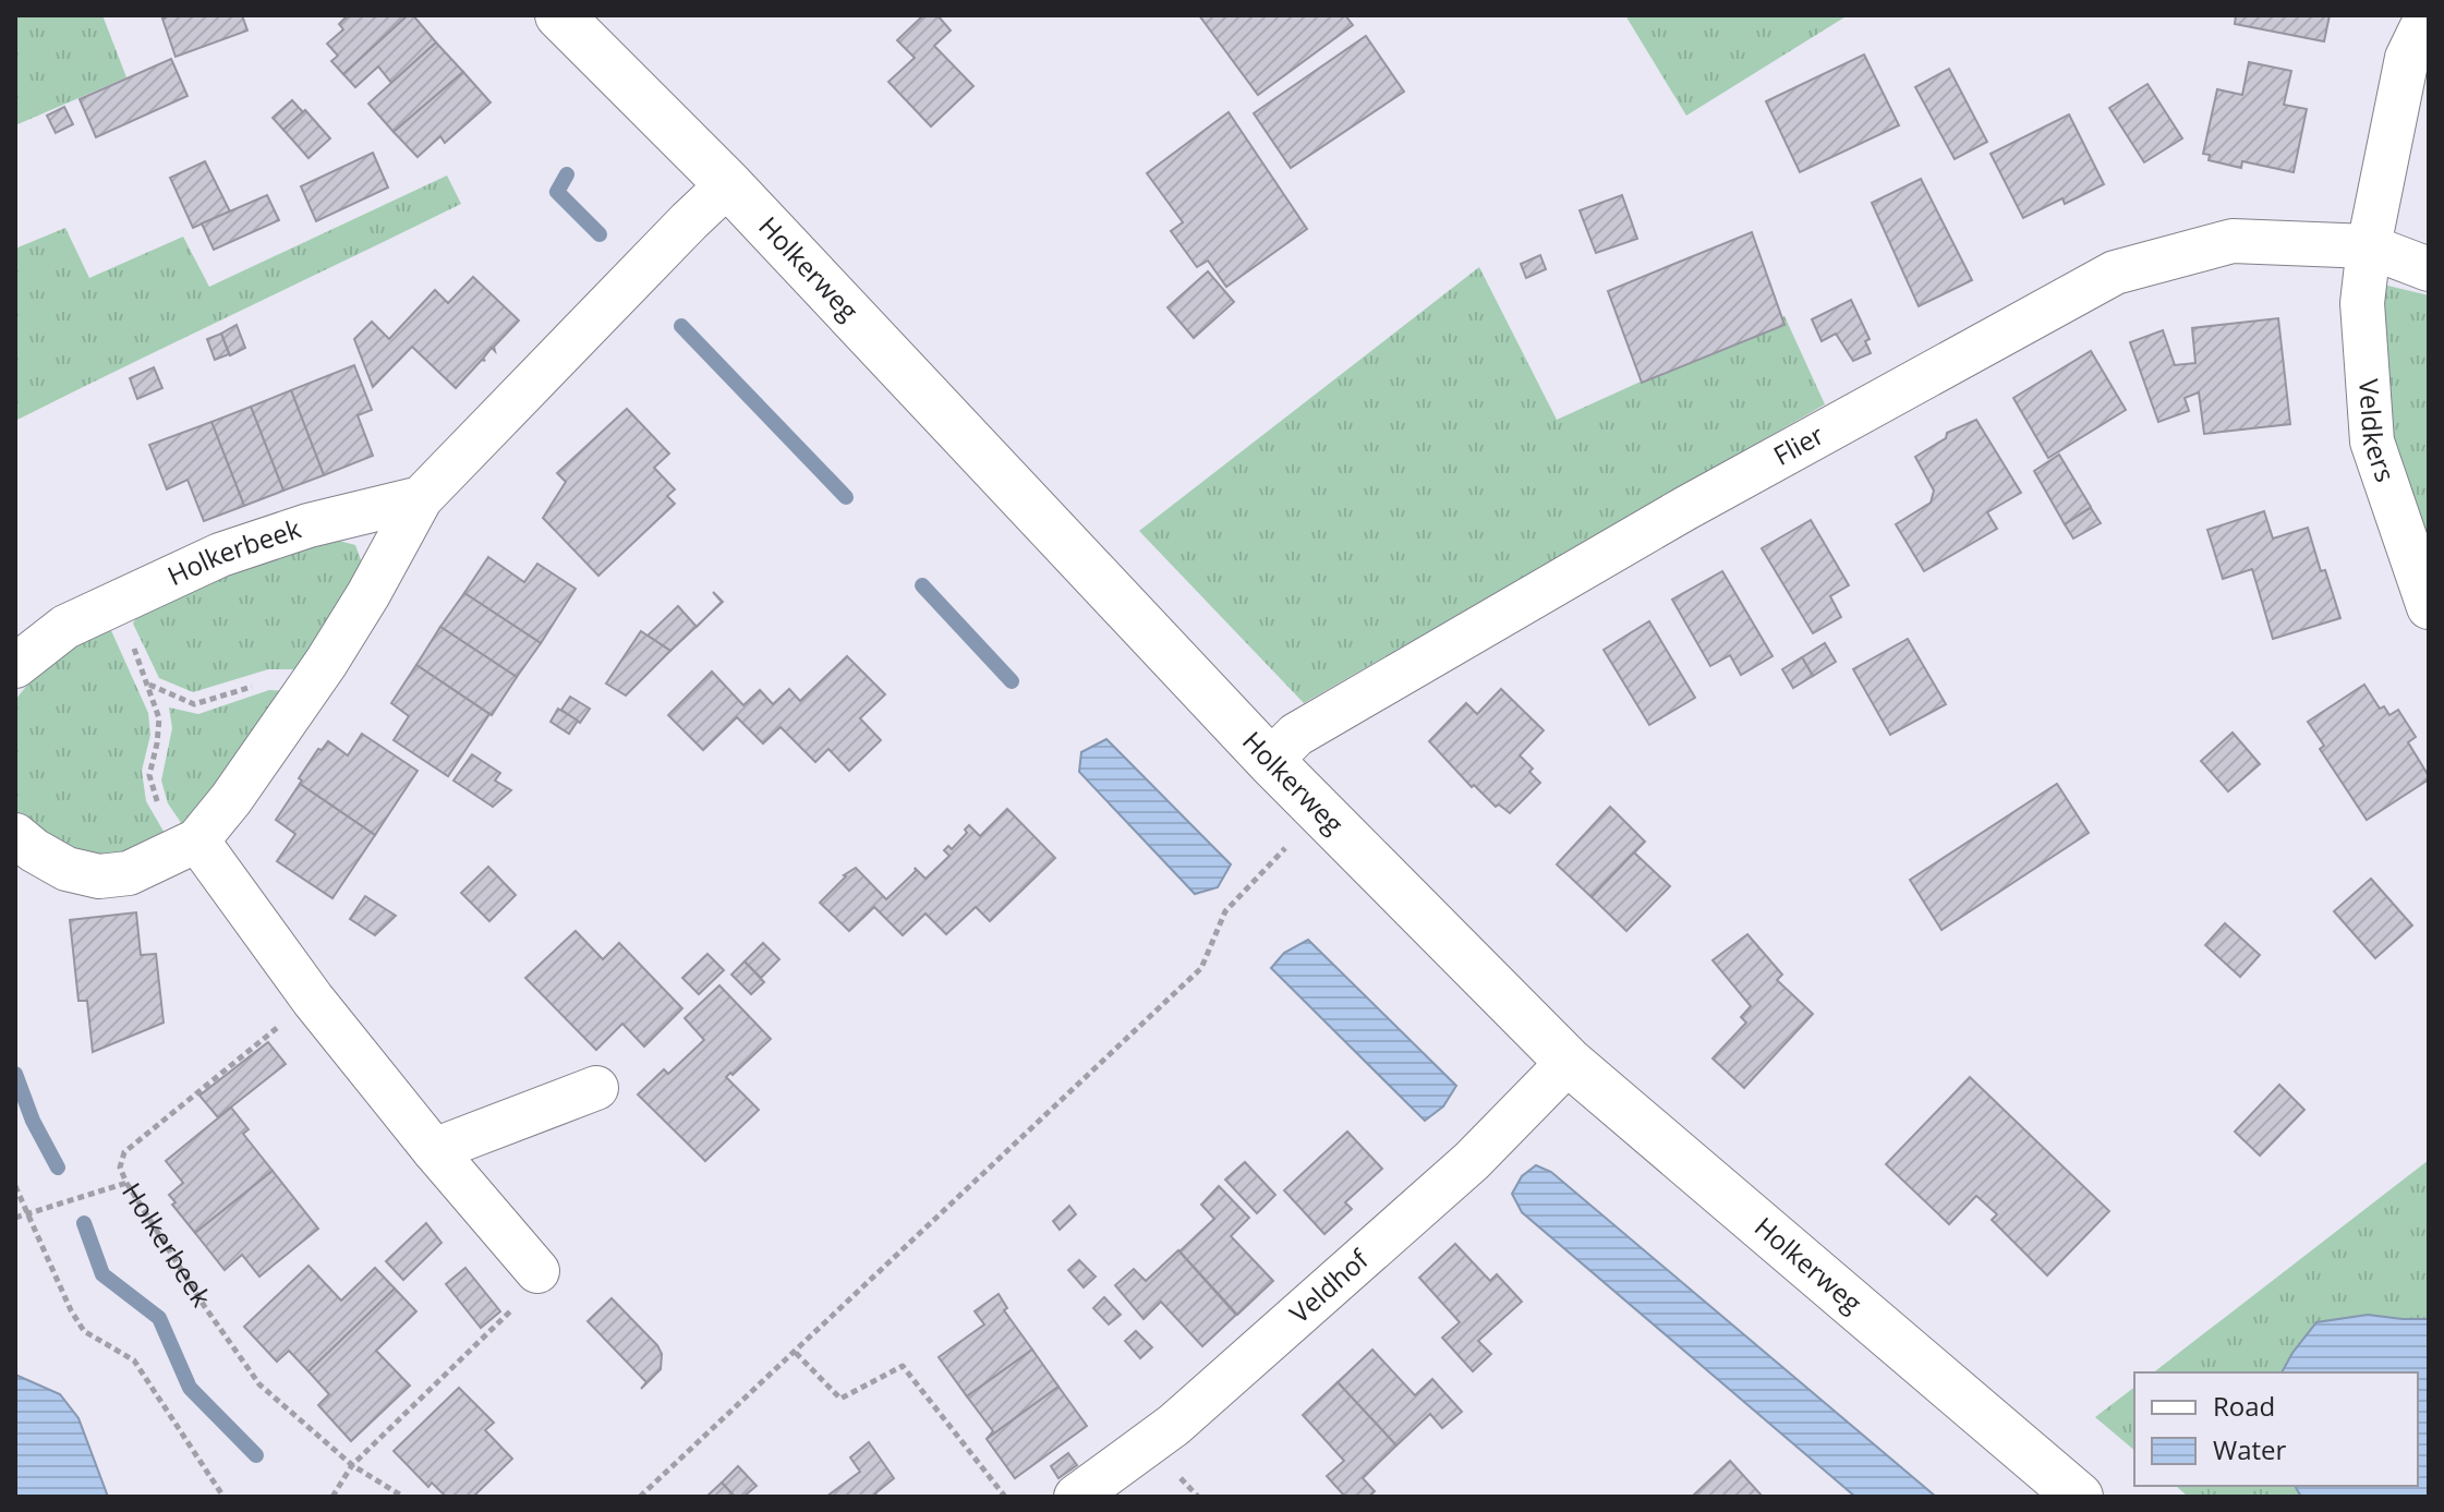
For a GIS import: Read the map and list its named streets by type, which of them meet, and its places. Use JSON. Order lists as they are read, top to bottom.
{
  "streets": {
    "street": [
      "Holkerweg",
      "Veldkers",
      "Flier",
      "Holkerbeek",
      "Veldhof"
    ]
  },
  "crossings": [
    ["Holkerweg", "Flier"],
    ["Holkerweg", "Veldhof"],
    ["Veldkers", "Flier"]
  ],
  "legend": ["Road", "Water"]
}
